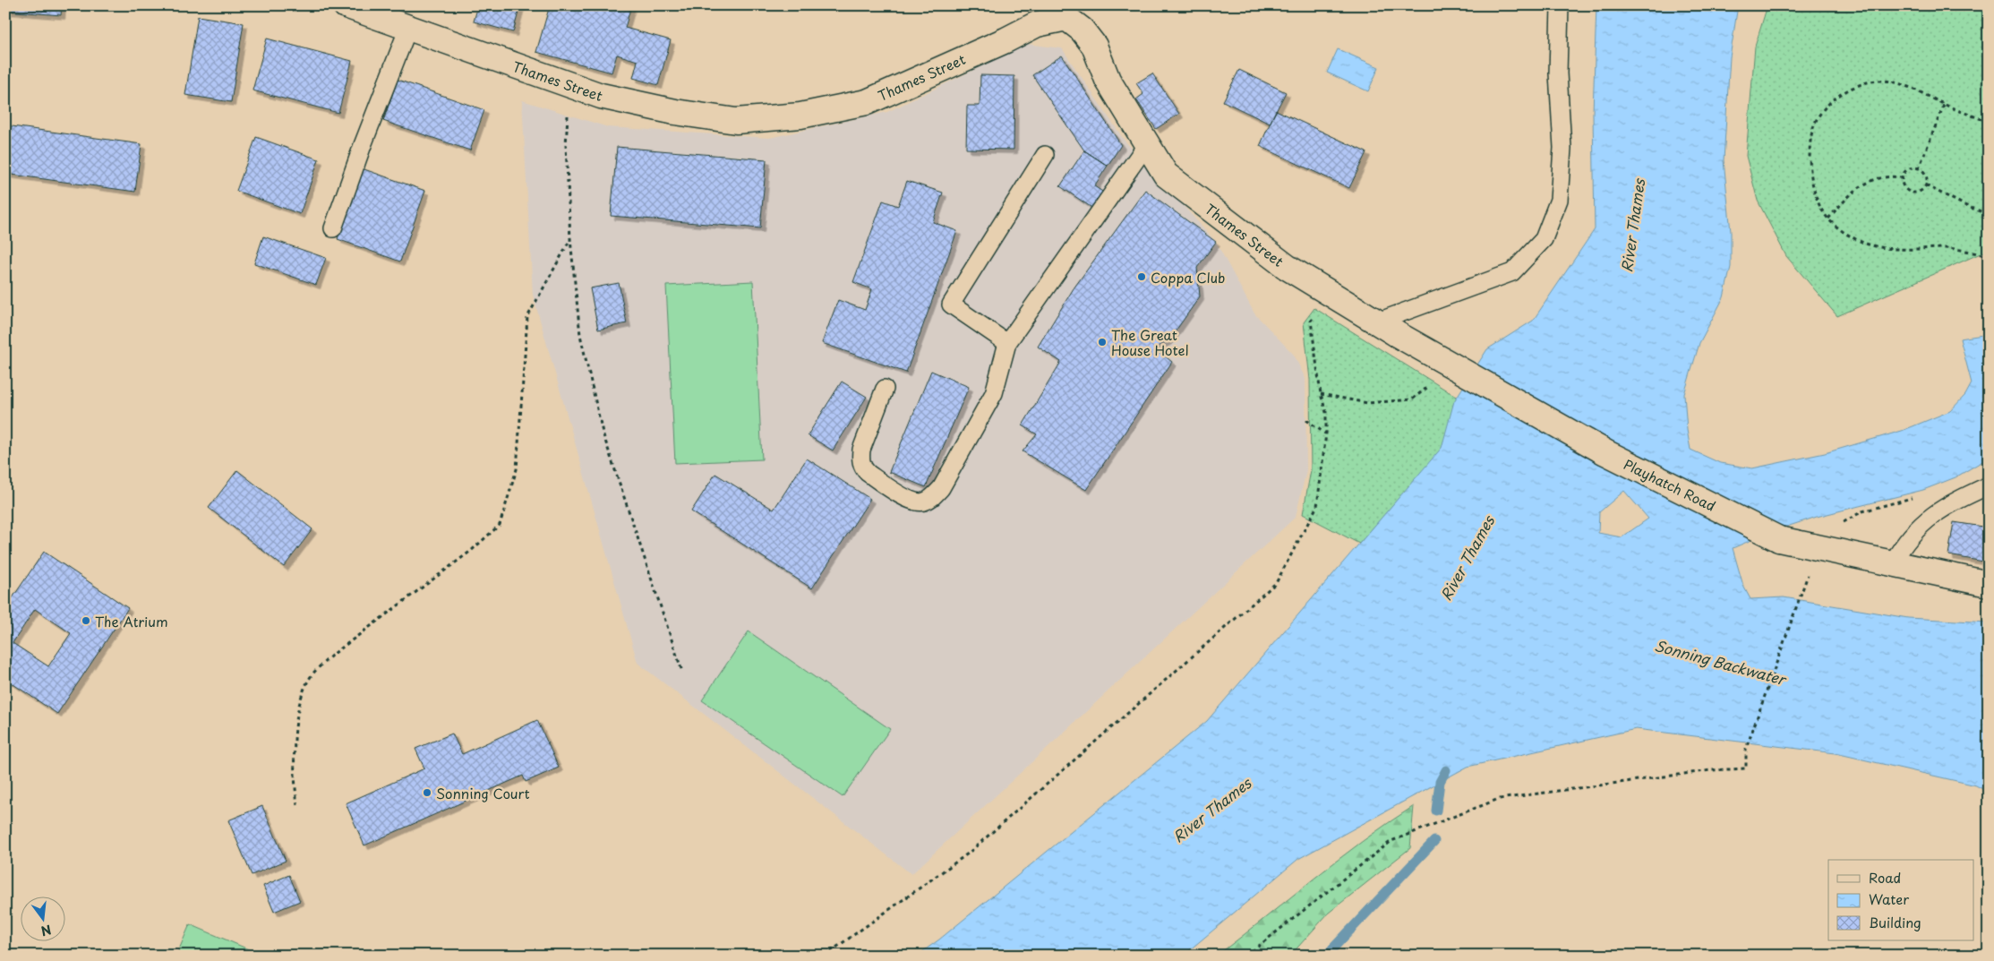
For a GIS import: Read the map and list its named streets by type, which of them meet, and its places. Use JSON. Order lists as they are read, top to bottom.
{
  "streets": {
    "main road": ["Thames Street", "Playhatch Road"]
  },
  "crossings": [
    ["Thames Street", "Playhatch Road"]
  ],
  "water": ["River Thames", "Sonning Backwater"],
  "places": [
    "Coppa Club",
    "The Great House Hotel",
    "The Atrium",
    "Sonning Court"
  ],
  "legend": ["Road", "Water", "Building"],
  "north": "bottom"
}
